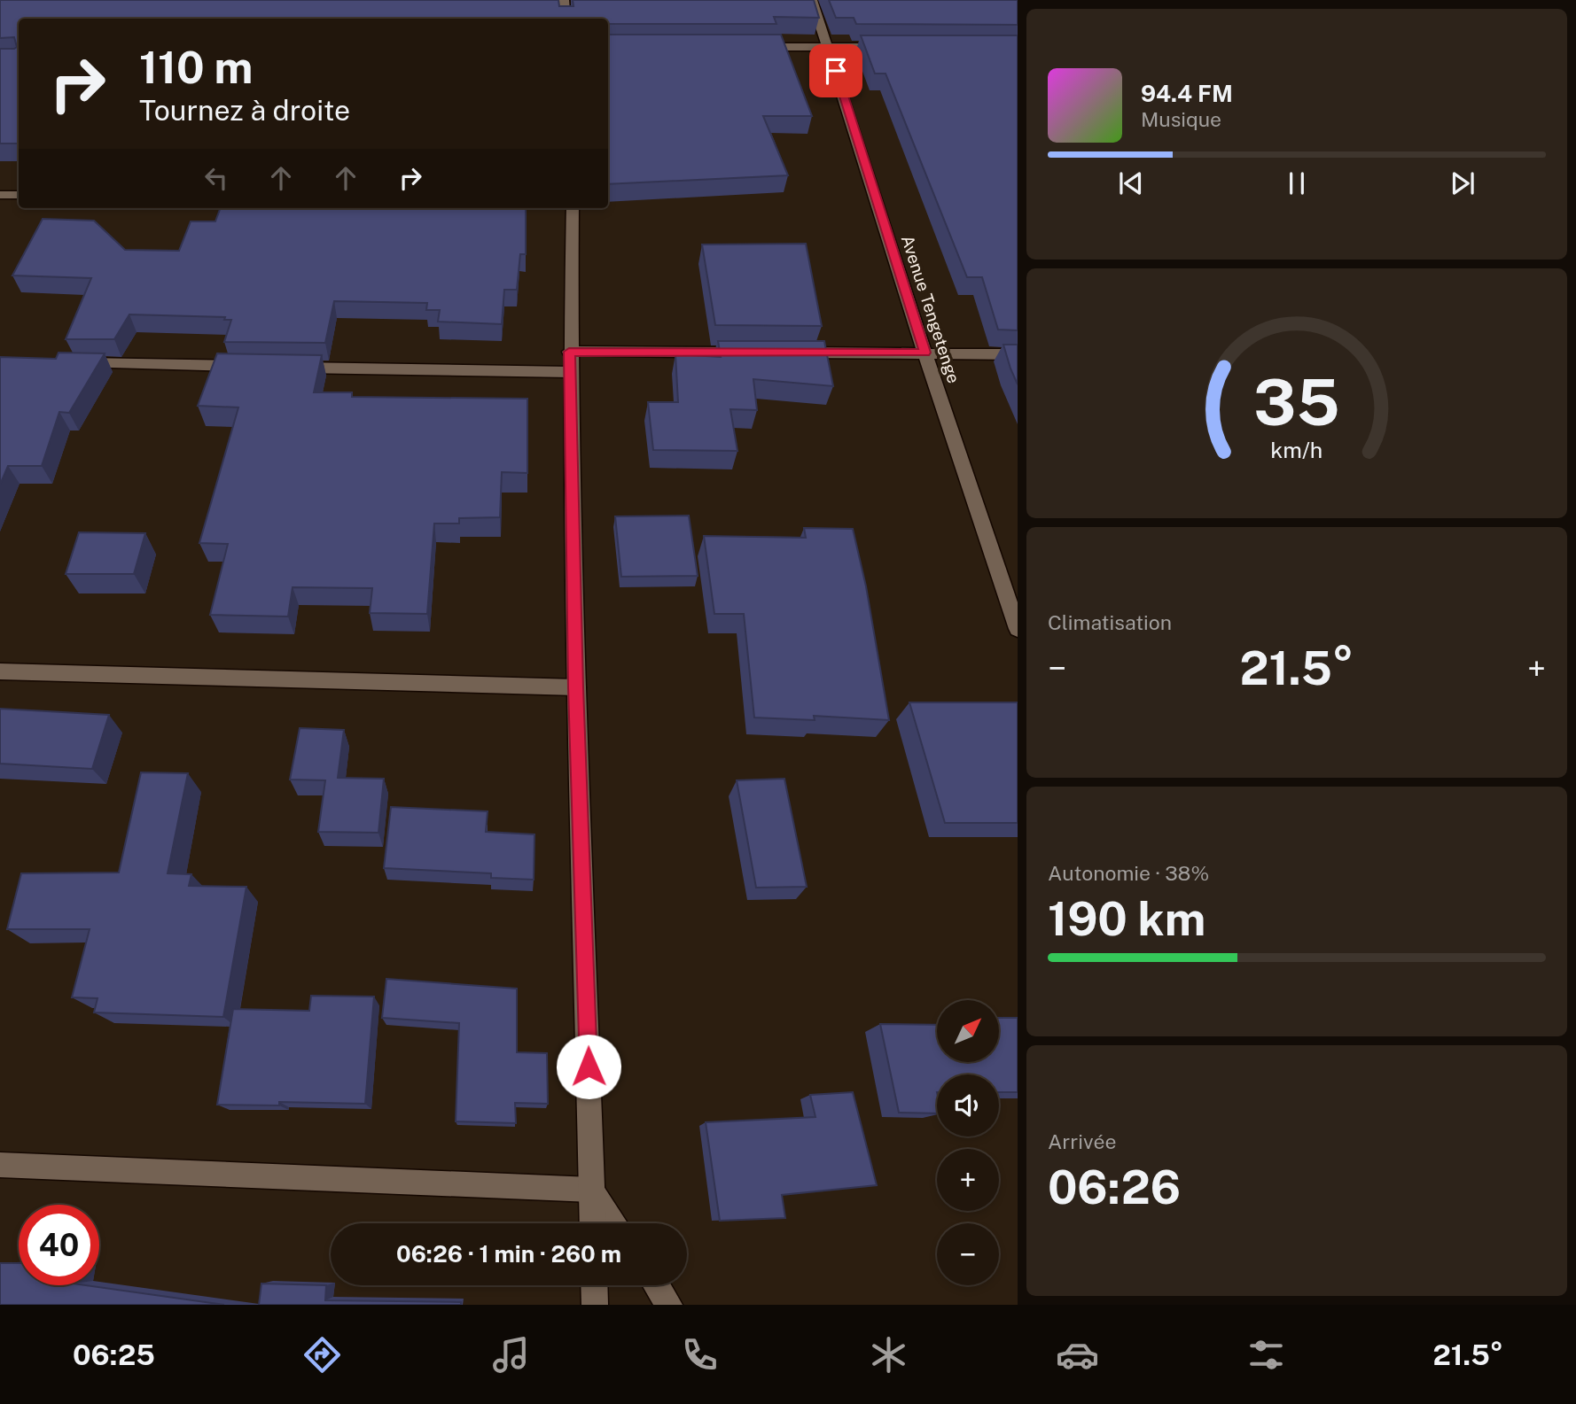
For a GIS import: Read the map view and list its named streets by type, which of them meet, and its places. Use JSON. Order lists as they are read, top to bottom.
{
  "streets": {
    "street": ["Avenue Tengetenge"]
  },
  "north": "top right",
  "page": {
    "turn": ["110 m", "Tournez à droite"],
    "song": ["94.4 FM", "Musique"],
    "tile": [
      "Climatisation",
      ["Autonomie · 38%", "190 km"],
      ["Arrivée", "06:26"]
    ],
    "heat": ["−", "21.5°", "+"],
    "map_buttons": ["+", "−"],
    "limit": "40",
    "trip": "06:26 · 1 min · 260 m",
    "tabs": ["06:25", "21.5°"],
    "gauge": ["35", "km/h"]
  }
}
